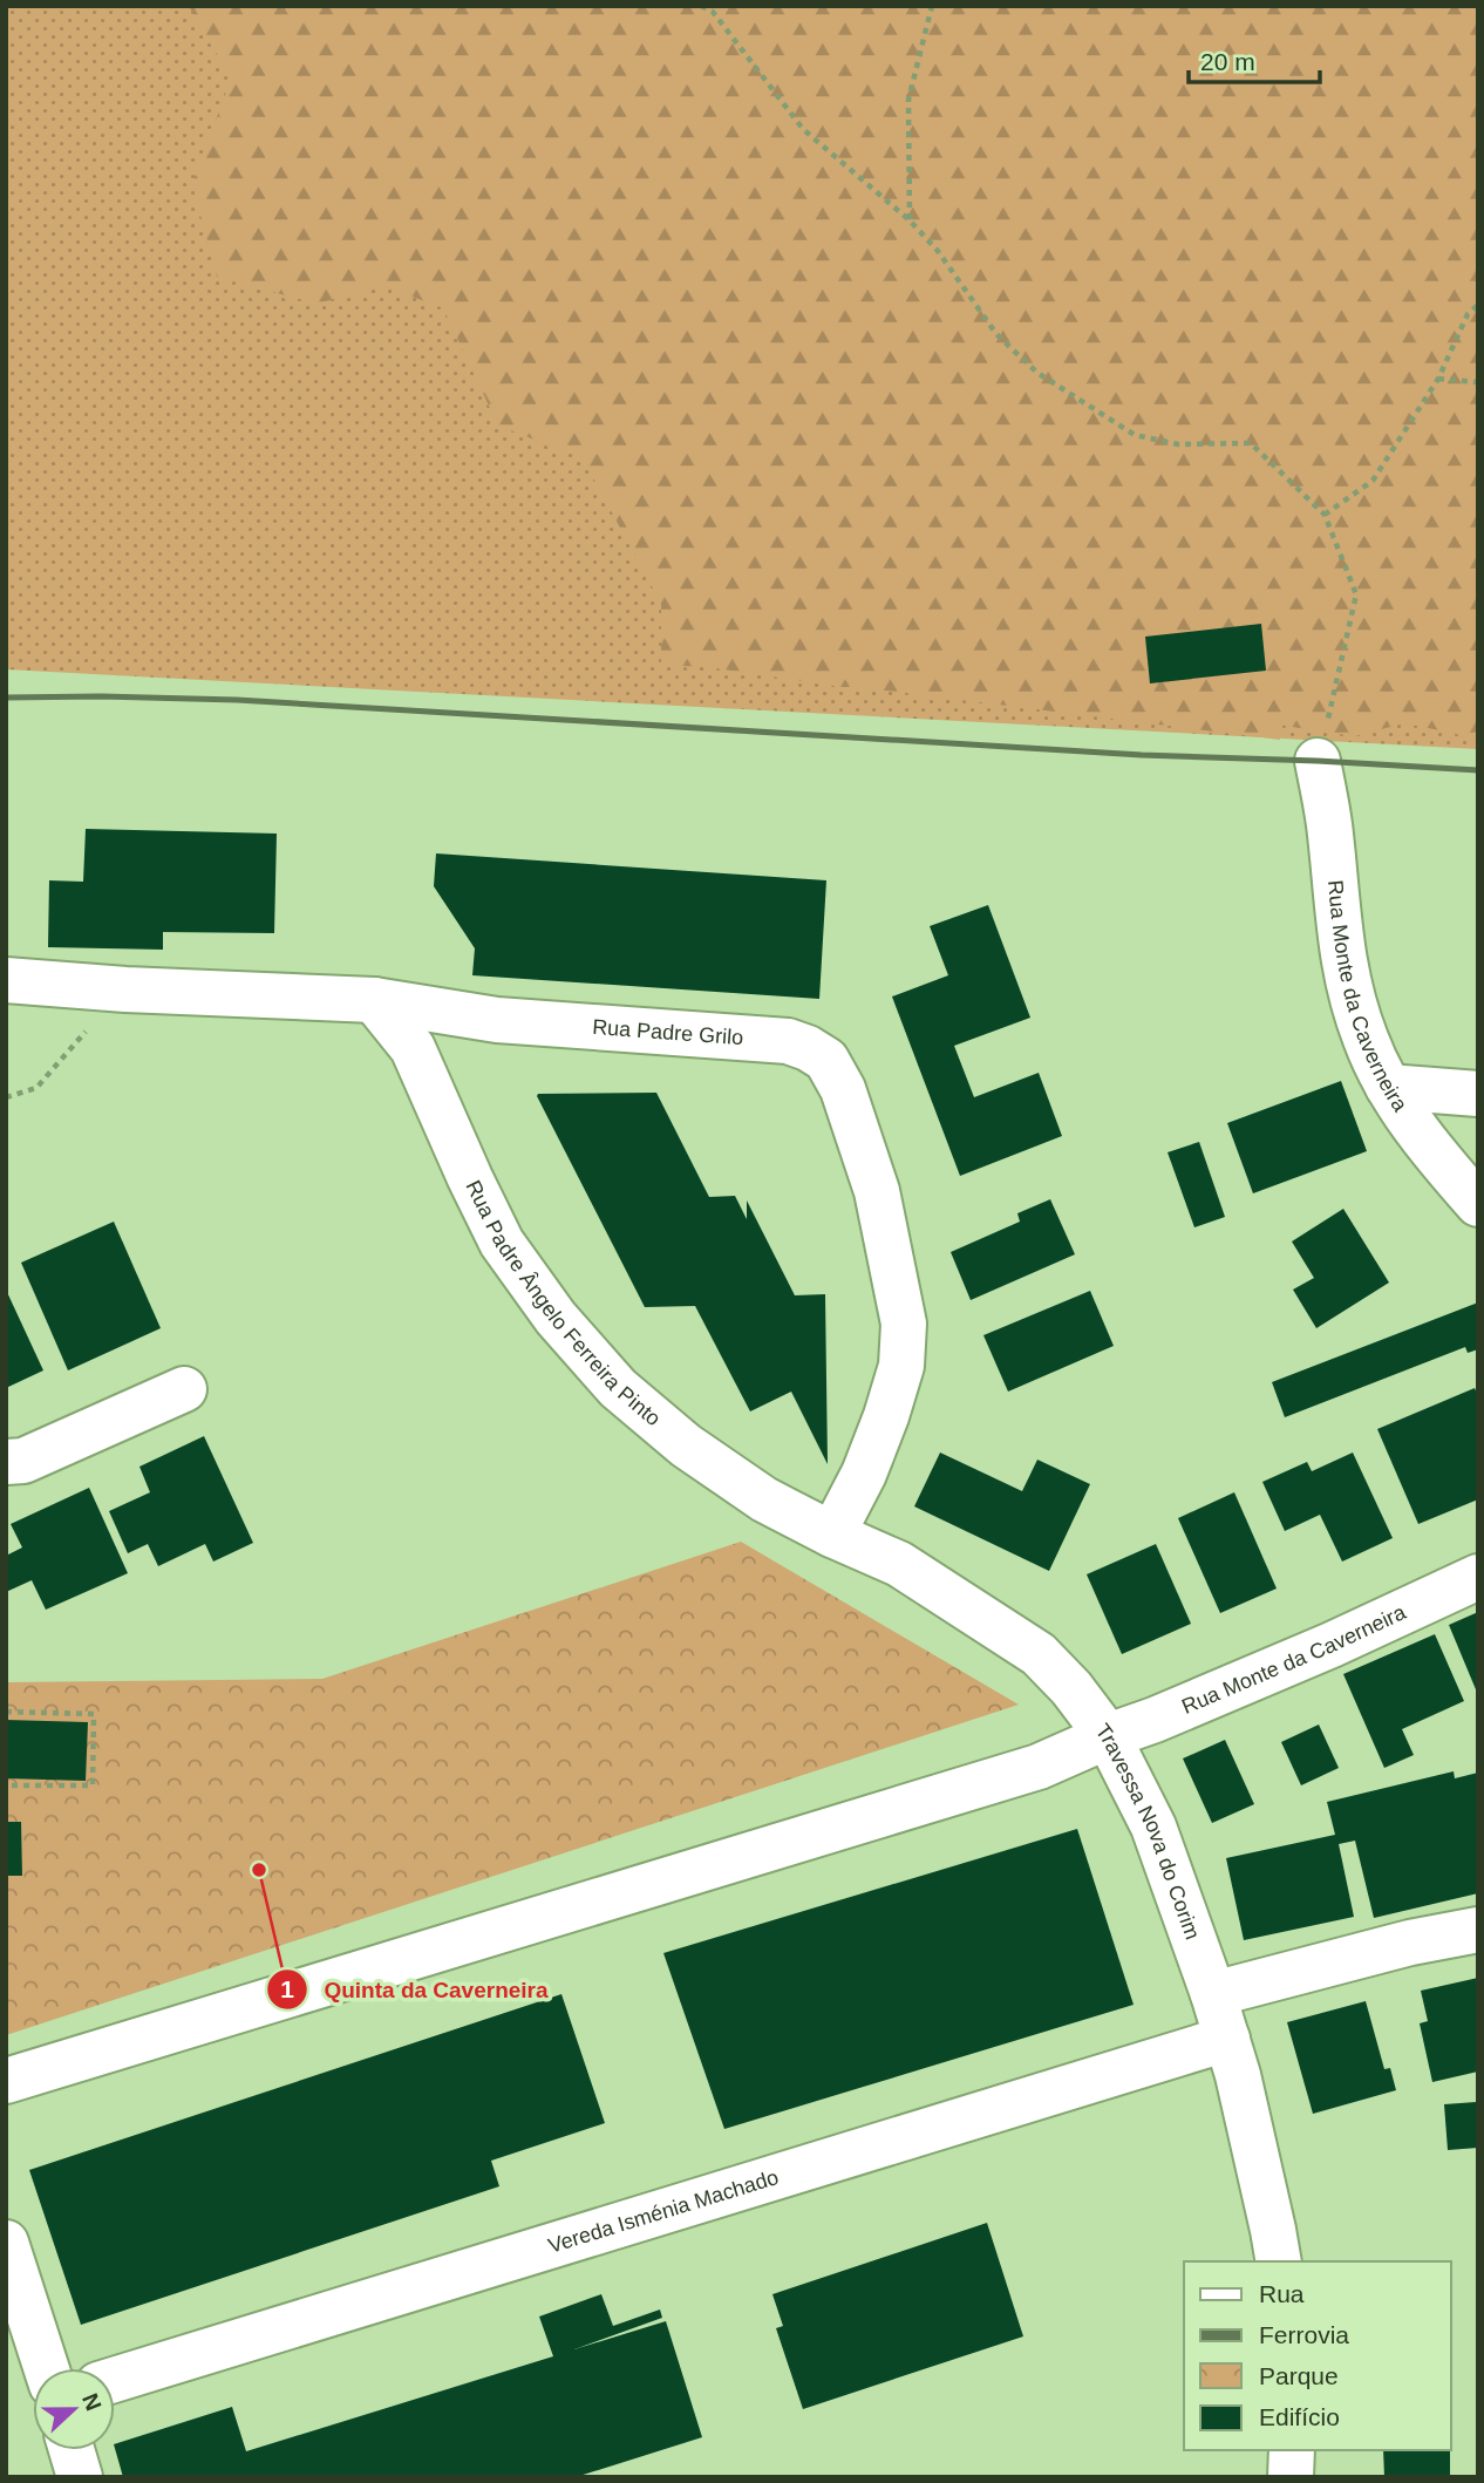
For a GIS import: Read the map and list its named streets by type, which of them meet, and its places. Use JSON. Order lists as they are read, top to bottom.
{
  "streets": {
    "street": [
      "Rua Monte da Caverneira",
      "Rua Padre Grilo",
      "Rua Padre Ângelo Ferreira Pinto",
      "Travessa Nova do Corim",
      "Vereda Isménia Machado"
    ]
  },
  "crossings": [
    ["Rua Monte da Caverneira", "Travessa Nova do Corim"],
    ["Rua Padre Grilo", "Rua Padre Ângelo Ferreira Pinto"],
    ["Rua Padre Grilo", "Travessa Nova do Corim"],
    ["Rua Padre Ângelo Ferreira Pinto", "Travessa Nova do Corim"],
    ["Travessa Nova do Corim", "Vereda Isménia Machado"]
  ],
  "places": ["Quinta da Caverneira"],
  "legend": [
    "Rua",
    "Ferrovia",
    "Parque",
    "Edifício"
  ],
  "scale_bar": "20 m",
  "north": "right"
}
